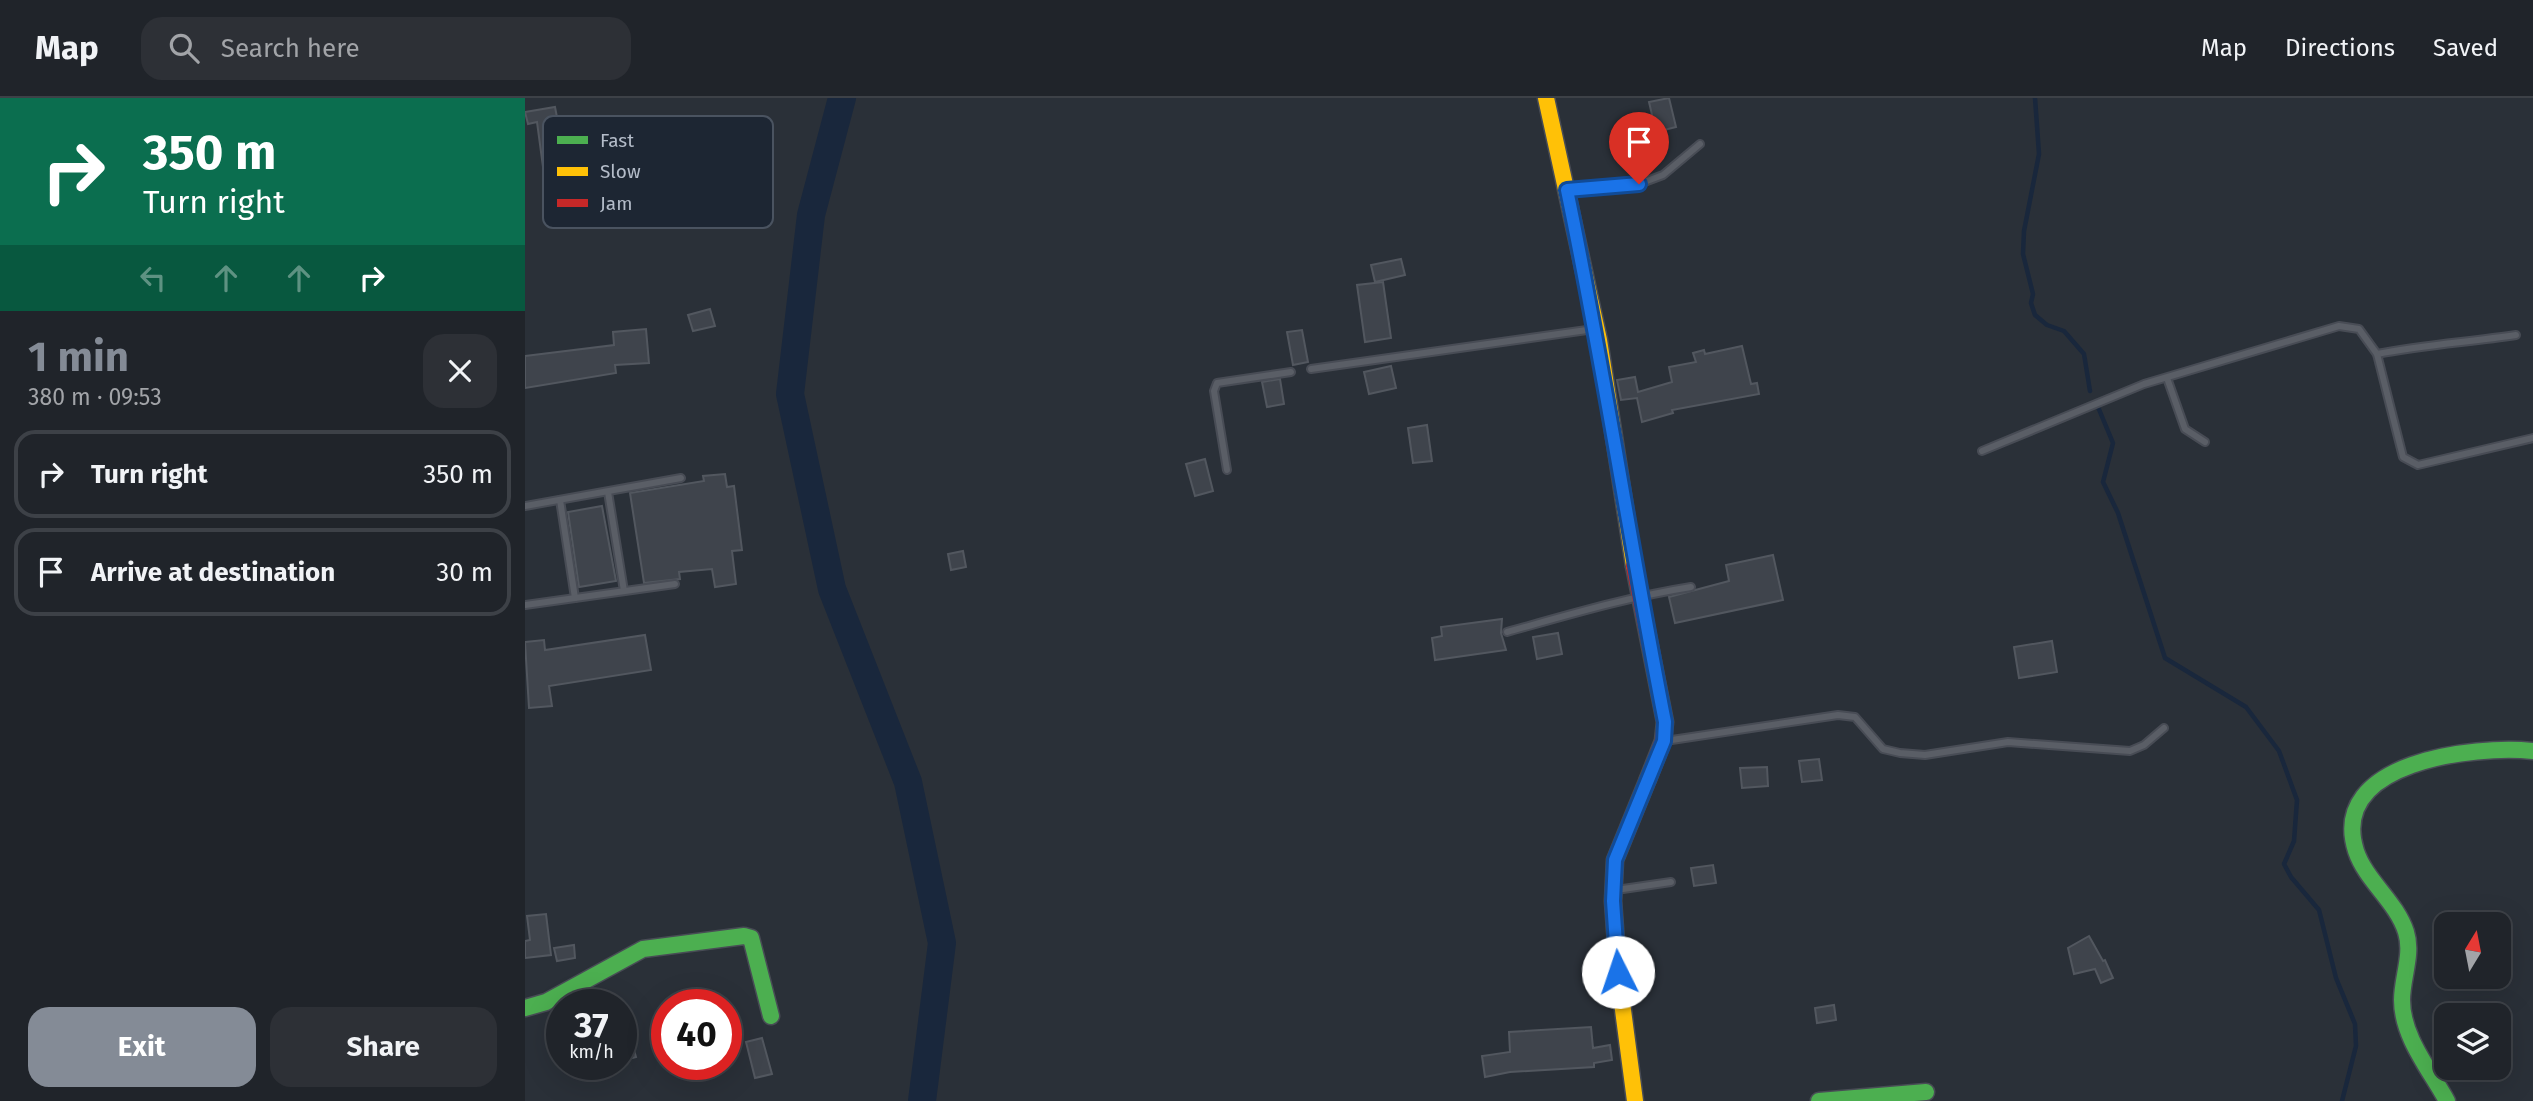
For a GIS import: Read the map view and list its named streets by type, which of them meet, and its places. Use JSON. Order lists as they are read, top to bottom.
{
  "legend": ["Fast", "Slow", "Jam"],
  "north": "top",
  "page": {
    "header": "Map",
    "search": "Search here",
    "nav": ["Map", "Directions", "Saved"],
    "turn": ["350 m", "Turn right"],
    "heading": ["1 min", "380 m · 09:53"],
    "list": [
      {
        "name": "Turn right",
        "value": "350 m"
      },
      {
        "name": "Arrive at destination",
        "value": "30 m"
      }
    ],
    "speed": "37 km/h",
    "limit": "40",
    "buttons": ["Exit", "Share"]
  }
}
